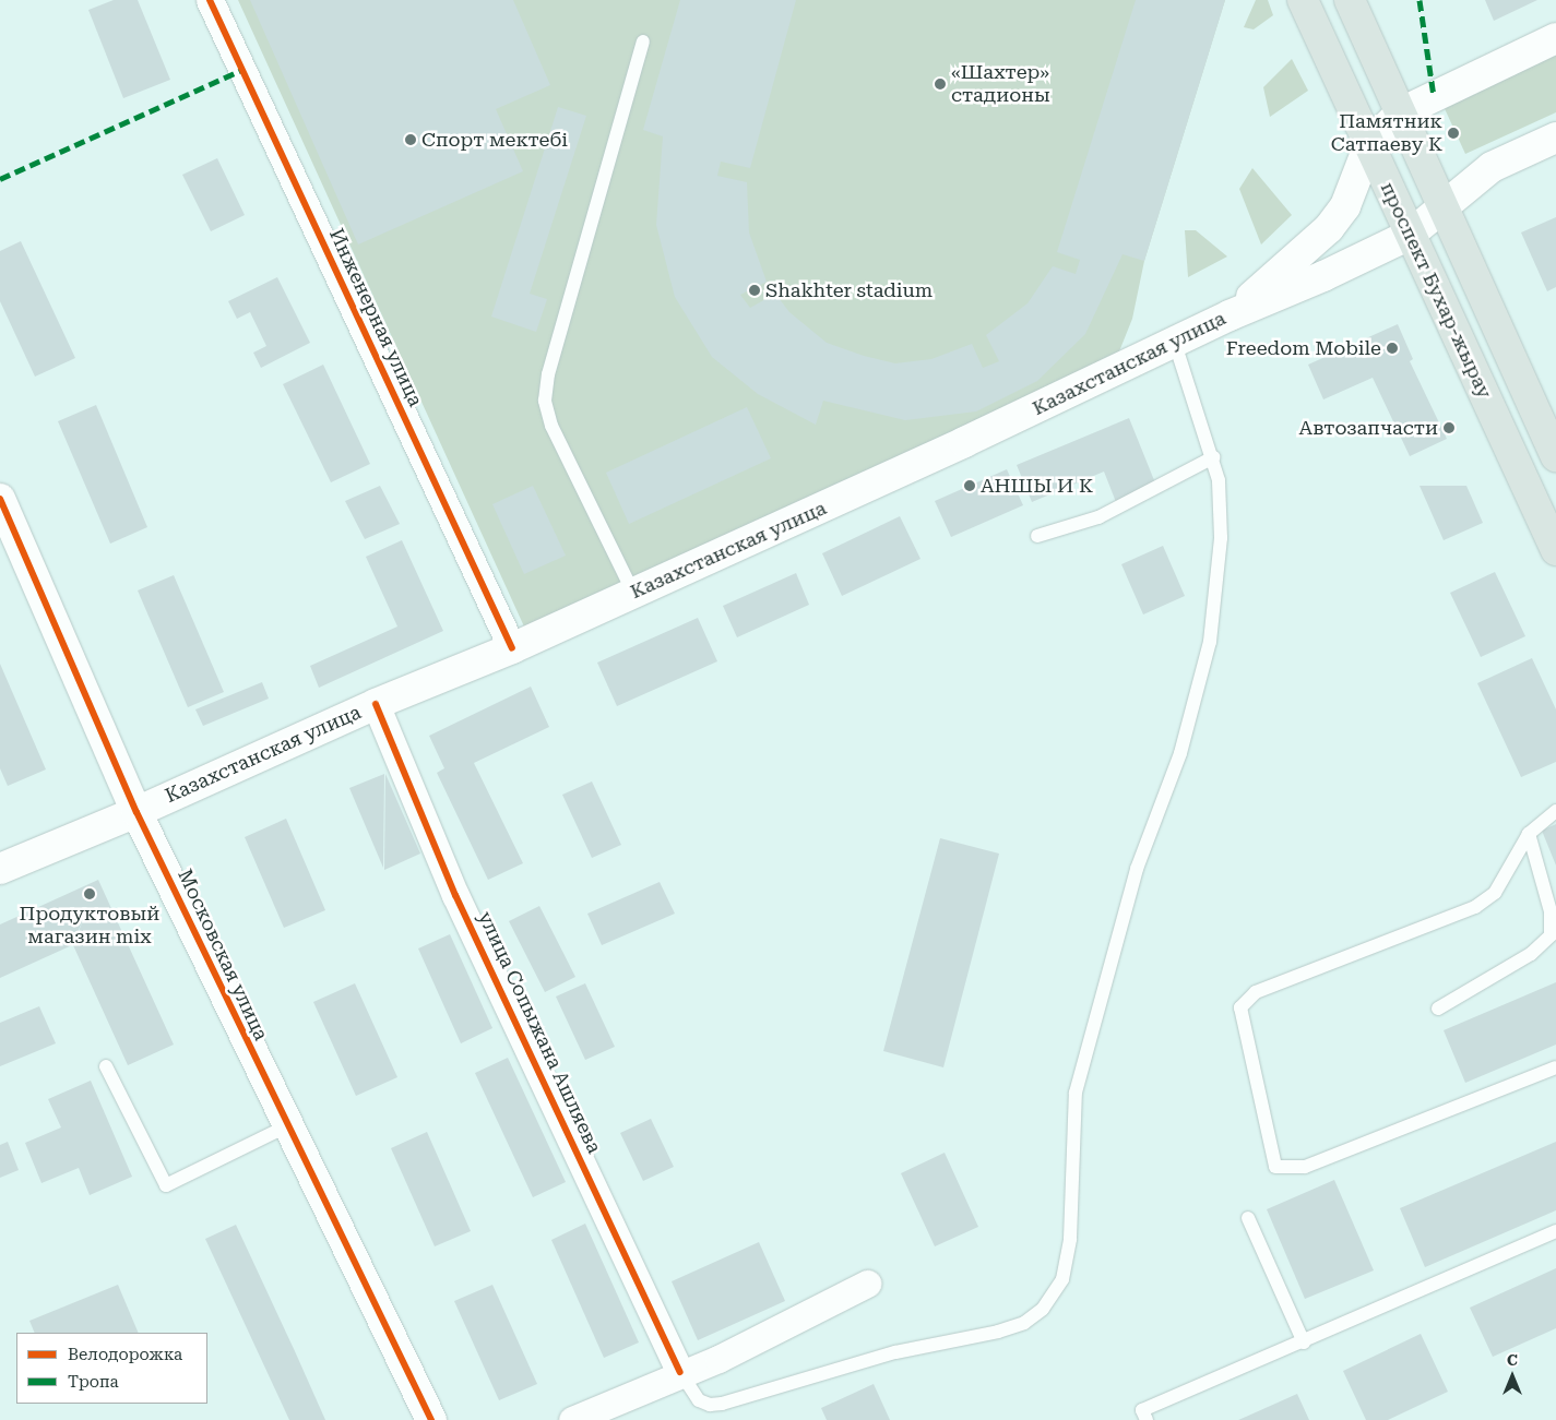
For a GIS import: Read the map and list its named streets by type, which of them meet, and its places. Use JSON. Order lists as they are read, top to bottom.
{
  "streets": {
    "main road": ["проспект Бухар-жырау", "Казахстанская улица", "Московская улица"],
    "street": ["Инженерная улица", "улица Сопыжана Ашляева"]
  },
  "crossings": [
    ["проспект Бухар-жырау", "Казахстанская улица"],
    ["Инженерная улица", "Казахстанская улица"],
    ["Казахстанская улица", "Московская улица"],
    ["Казахстанская улица", "улица Сопыжана Ашляева"]
  ],
  "places": [
    "«Шахтер» стадионы",
    "Памятник Сатпаеву К",
    "Спорт мектебі",
    "Shakhter stadium",
    "Freedom Mobile",
    "Автозапчасти",
    "АНШЫ И К",
    "Продуктовый магазин mix"
  ],
  "legend": ["Велодорожка", "Тропа"],
  "north": "top"
}
